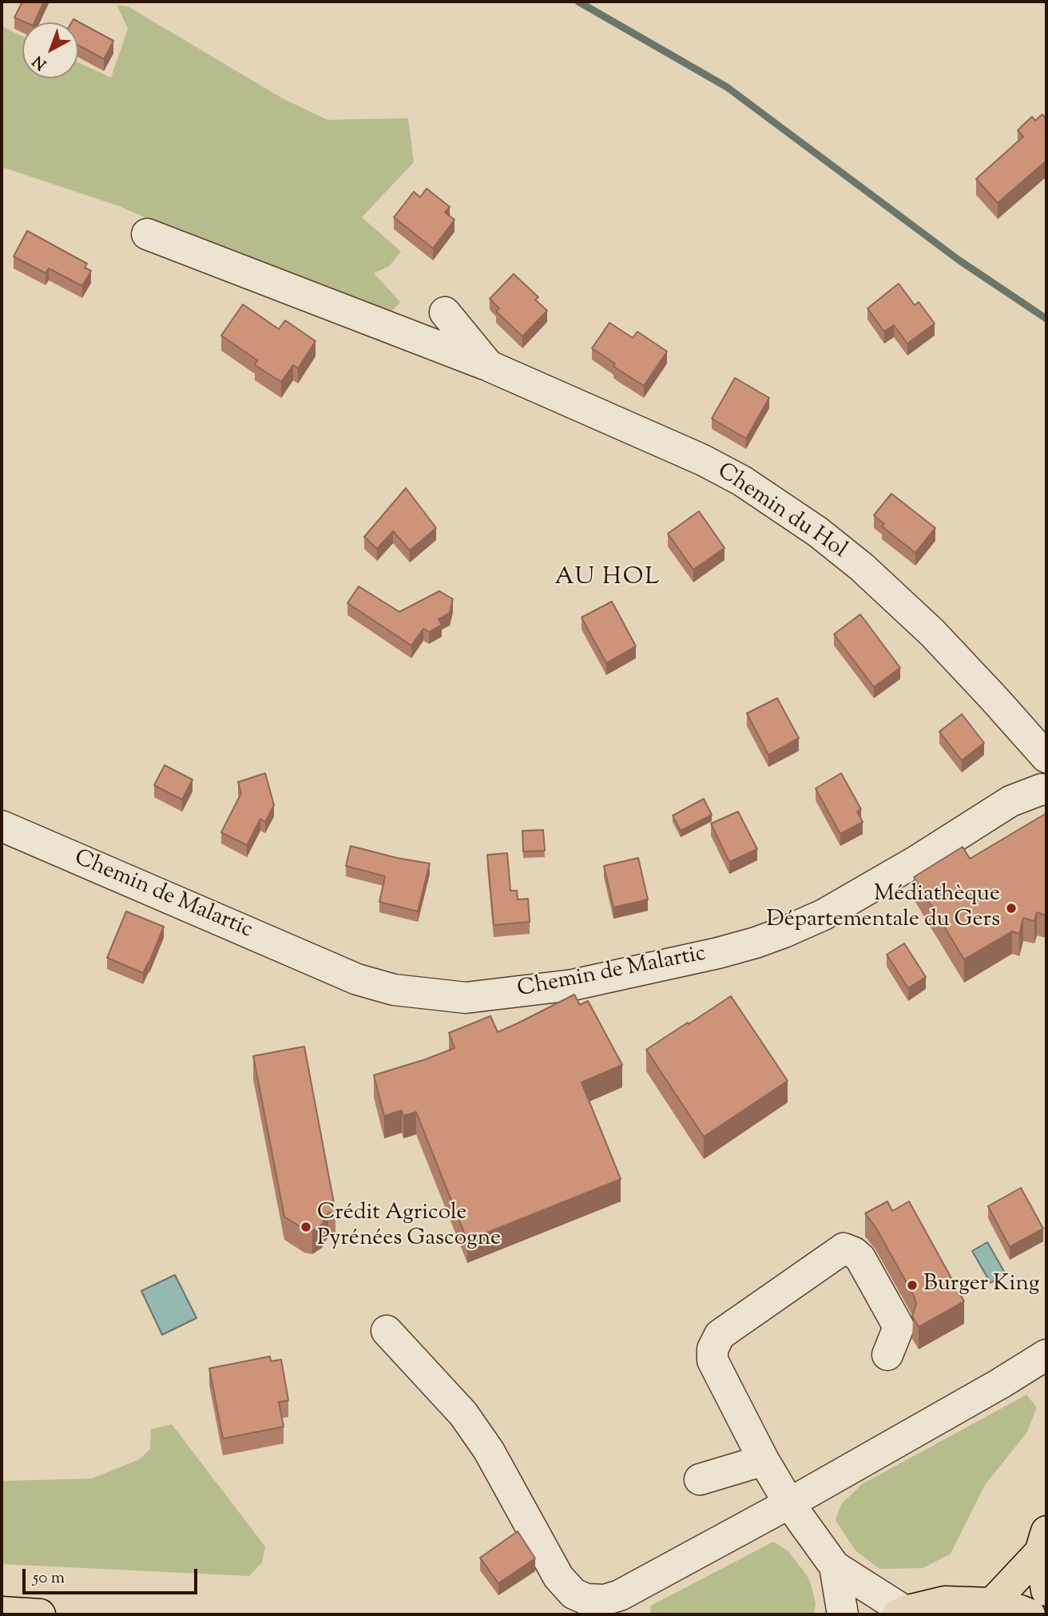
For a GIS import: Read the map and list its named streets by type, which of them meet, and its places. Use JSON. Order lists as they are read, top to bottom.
{
  "streets": {
    "street": ["Chemin du Hol", "Chemin de Malartic"]
  },
  "districts": ["AU HOL"],
  "places": ["Médiathèque Départementale du Gers", "Crédit Agricole Pyrénées Gascogne", "Burger King"],
  "scale_bar": "50 m",
  "north": "bottom left"
}
